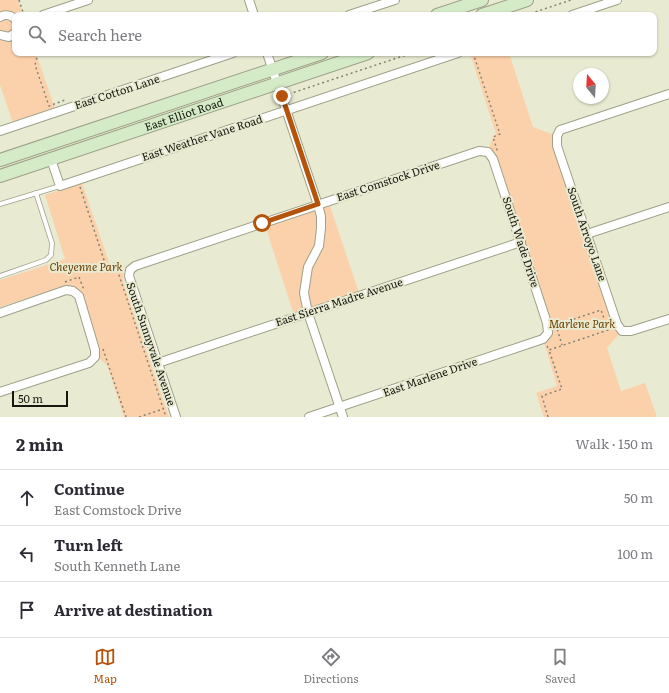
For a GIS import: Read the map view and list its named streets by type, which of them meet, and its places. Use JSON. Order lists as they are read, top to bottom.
{
  "streets": {
    "main road": ["East Elliot Road"],
    "street": [
      "East Cotton Lane",
      "East Weather Vane Road",
      "East Comstock Drive",
      "South Arroyo Lane",
      "South Wade Drive",
      "East Sierra Madre Avenue",
      "South Sunnyvale Avenue",
      "East Marlene Drive"
    ]
  },
  "crossings": [
    ["East Comstock Drive", "South Wade Drive"],
    ["East Comstock Drive", "South Sunnyvale Avenue"],
    ["South Wade Drive", "East Sierra Madre Avenue"],
    ["South Wade Drive", "East Marlene Drive"],
    ["East Sierra Madre Avenue", "South Sunnyvale Avenue"]
  ],
  "parks": ["Cheyenne Park", "Marlene Park"],
  "scale_bar": "50 m",
  "north": "top",
  "page": {
    "search": "Search here",
    "scale": "50 m",
    "heading": ["2 min", "Walk · 150 m"],
    "list": [
      ["Continue", "East Comstock Drive", "50 m"],
      ["Turn left", "South Kenneth Lane", "100 m"],
      "Arrive at destination"
    ],
    "nav": ["Map", "Directions", "Saved"]
  }
}
